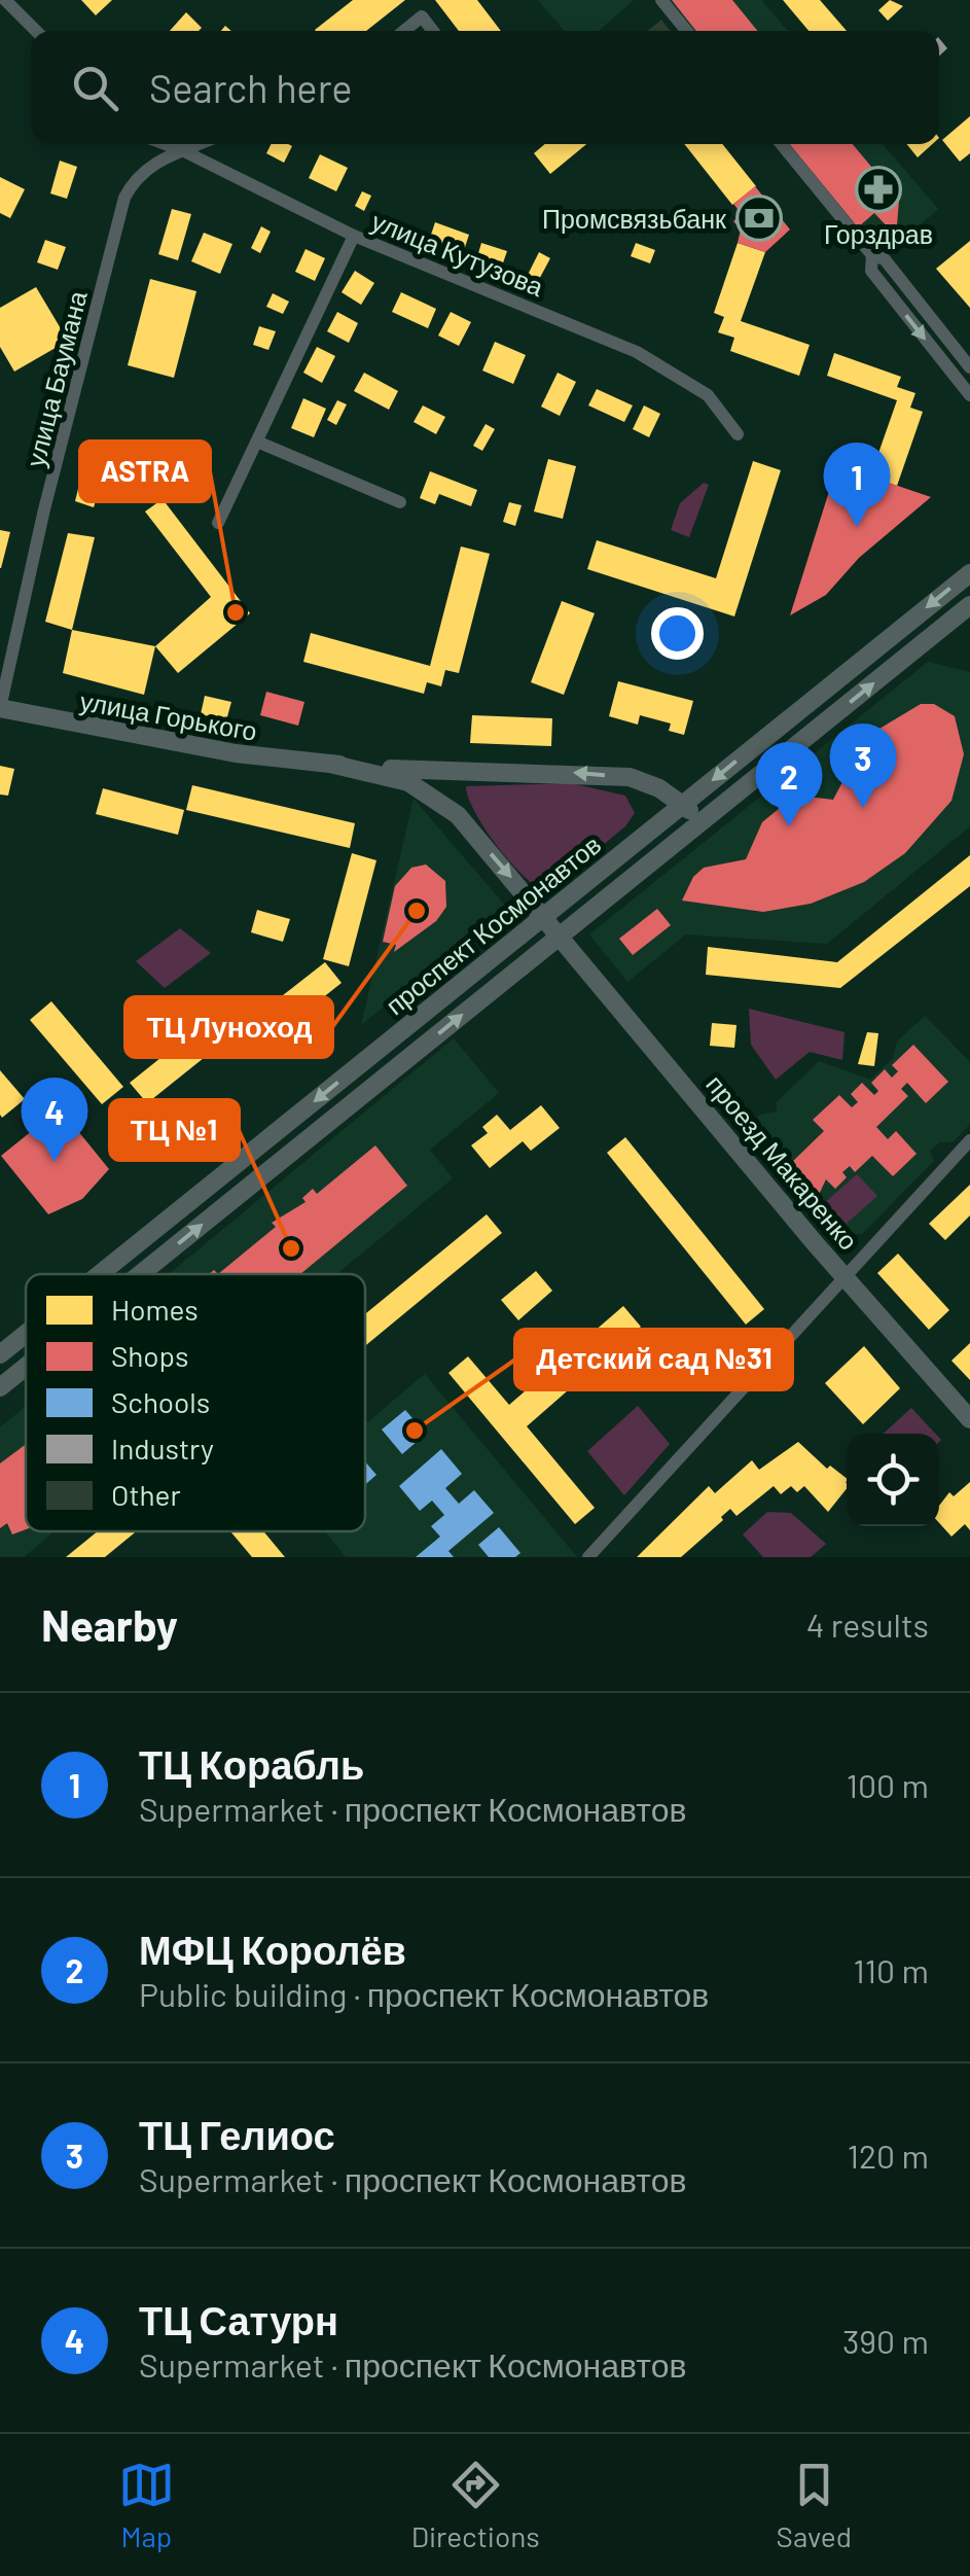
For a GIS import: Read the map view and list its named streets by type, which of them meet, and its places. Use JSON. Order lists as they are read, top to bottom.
{
  "streets": {
    "main road": ["улица Горького", "проспект Космонавтов", "проезд Макаренко"],
    "street": ["улица Кутузова", "улица Баумана"]
  },
  "crossings": [
    ["улица Кутузова", "улица Баумана"],
    ["улица Баумана", "улица Горького"],
    ["улица Горького", "проезд Макаренко"],
    ["проспект Космонавтов", "проезд Макаренко"]
  ],
  "places": {
    "pharmacy": ["Горздрав"],
    "bank": ["Промсвязьбанк"],
    "other": [
      "ASTRA",
      "ТЦ Луноход",
      "ТЦ №1",
      "Детский сад №31"
    ]
  },
  "legend": [
    "Homes",
    "Shops",
    "Schools",
    "Industry",
    "Other"
  ],
  "page": {
    "search": "Search here",
    "pins": [
      "1",
      "3",
      "2",
      "4"
    ],
    "heading": ["Nearby", "4 results"],
    "list": [
      {
        "mark": "1",
        "name": "ТЦ Корабль",
        "note": "Supermarket · проспект Космонавтов",
        "value": "100 m"
      },
      {
        "mark": "2",
        "name": "МФЦ Королёв",
        "note": "Public building · проспект Космонавтов",
        "value": "110 m"
      },
      {
        "mark": "3",
        "name": "ТЦ Гелиос",
        "note": "Supermarket · проспект Космонавтов",
        "value": "120 m"
      },
      {
        "mark": "4",
        "name": "ТЦ Сатурн",
        "note": "Supermarket · проспект Космонавтов",
        "value": "390 m"
      }
    ],
    "nav": ["Map", "Directions", "Saved"]
  }
}
